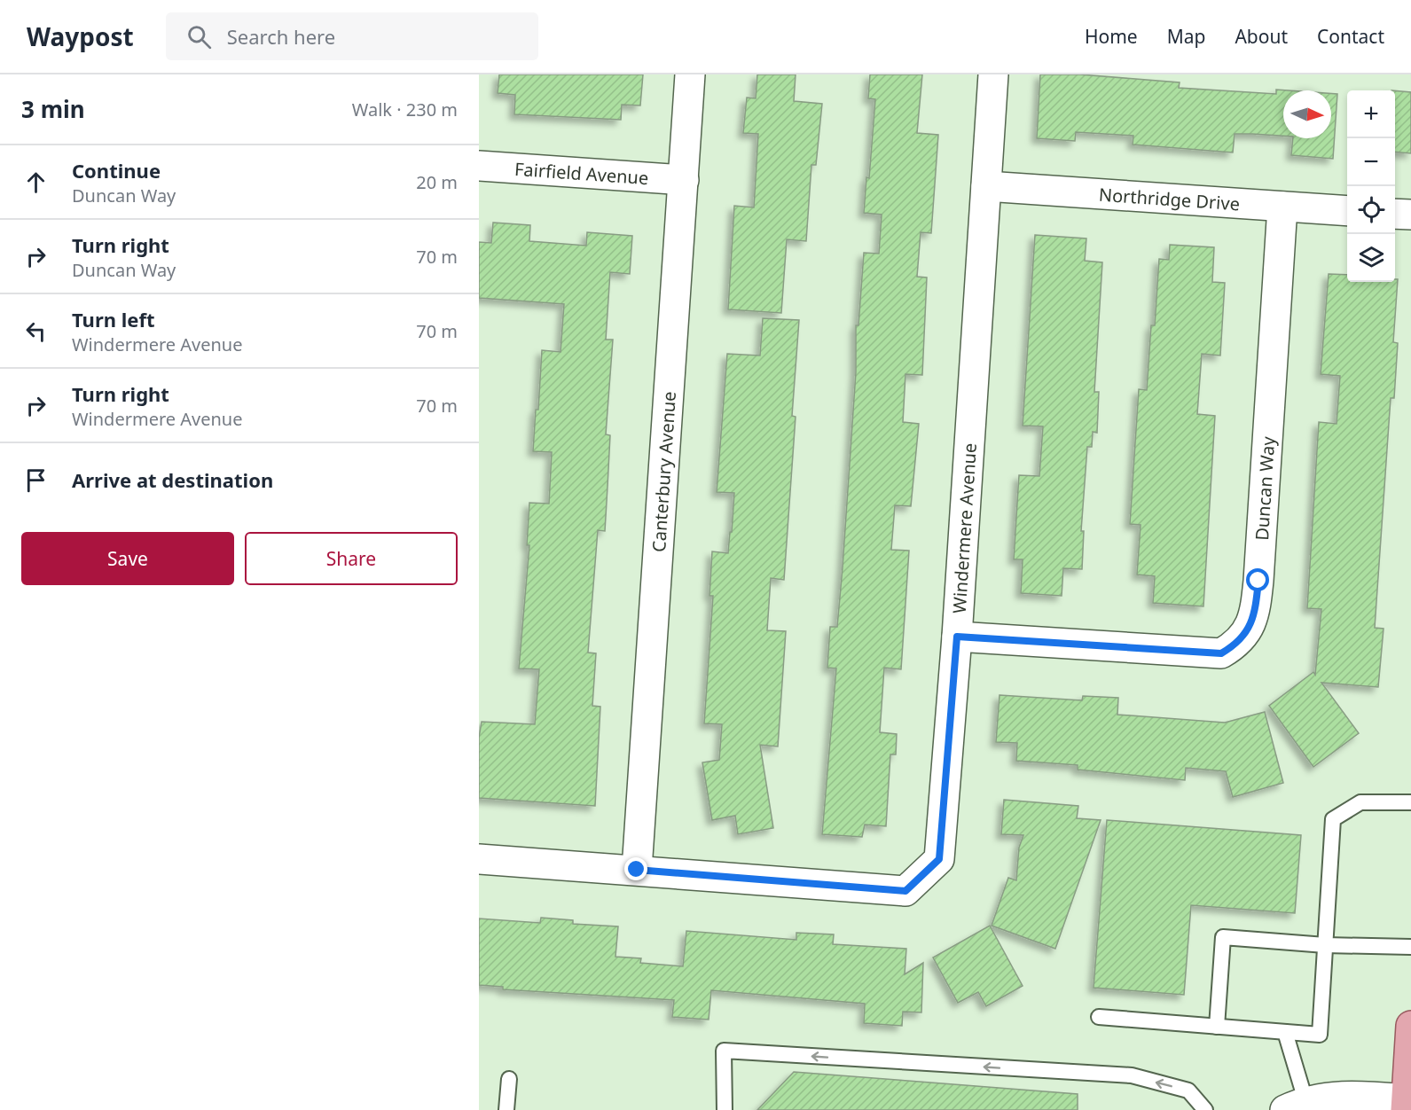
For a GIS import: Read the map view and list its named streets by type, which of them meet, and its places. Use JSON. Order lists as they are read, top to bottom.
{
  "streets": {
    "street": [
      "Fairfield Avenue",
      "Northridge Drive",
      "Canterbury Avenue",
      "Duncan Way",
      "Windermere Avenue"
    ]
  },
  "crossings": [
    ["Fairfield Avenue", "Canterbury Avenue"],
    ["Northridge Drive", "Duncan Way"],
    ["Northridge Drive", "Windermere Avenue"],
    ["Canterbury Avenue", "Windermere Avenue"],
    ["Duncan Way", "Windermere Avenue"]
  ],
  "north": "right",
  "page": {
    "header": "Waypost",
    "search": "Search here",
    "nav": [
      "Home",
      "Map",
      "About",
      "Contact"
    ],
    "heading": ["3 min", "Walk · 230 m"],
    "map_buttons": ["+", "−"],
    "list": [
      ["Continue", "Duncan Way", "20 m"],
      ["Turn right", "Duncan Way", "70 m"],
      ["Turn left", "Windermere Avenue", "70 m"],
      ["Turn right", "Windermere Avenue", "70 m"],
      "Arrive at destination"
    ],
    "buttons": ["Save", "Share"]
  }
}
